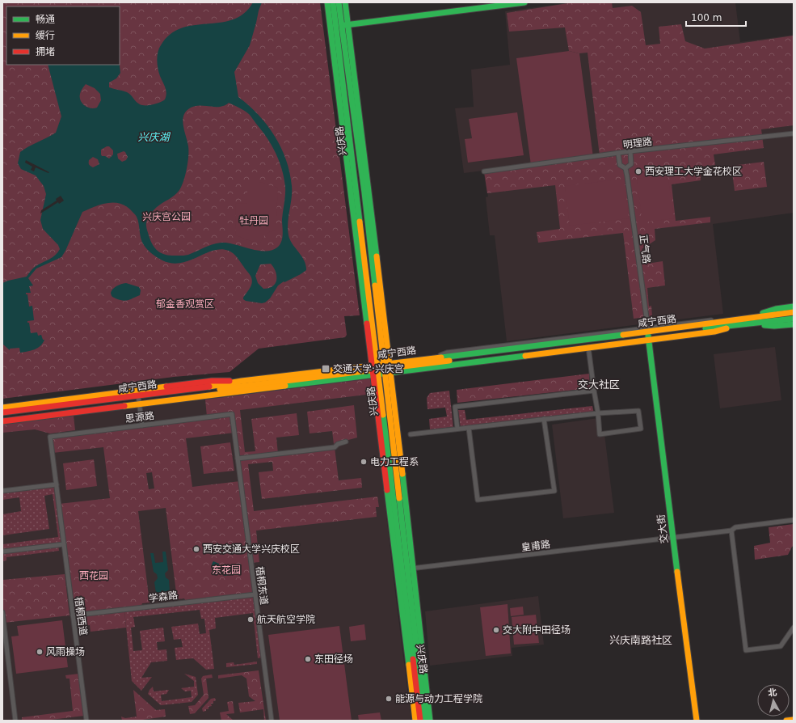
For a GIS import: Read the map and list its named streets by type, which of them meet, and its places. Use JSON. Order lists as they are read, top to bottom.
{
  "streets": {
    "street": [
      "兴庆路",
      "明理路",
      "正气路",
      "咸宁西路",
      "思源路",
      "交大街",
      "皇甫路",
      "梧桐东道",
      "学森路",
      "梧桐西道"
    ]
  },
  "crossings": [
    ["兴庆路", "咸宁西路"],
    ["兴庆路", "皇甫路"],
    ["正气路", "咸宁西路"],
    ["正气路", "交大街"],
    ["咸宁西路", "交大街"],
    ["思源路", "梧桐东道"],
    ["思源路", "梧桐西道"],
    ["交大街", "皇甫路"],
    ["梧桐东道", "学森路"],
    ["学森路", "梧桐西道"]
  ],
  "districts": ["交大社区", "兴庆南路社区"],
  "water": ["兴庆湖"],
  "parks": [
    "兴庆宫公园",
    "牡丹园",
    "郁金香观赏区",
    "东花园",
    "西花园"
  ],
  "places": {
    "other": [
      "西安理工大学金花校区",
      "电力工程系",
      "西安交通大学兴庆校区",
      "航天航空学院",
      "交大附中田径场",
      "风雨操场",
      "东田径场",
      "能源与动力工程学院"
    ],
    "transit": ["交通大学·兴庆宫"]
  },
  "legend": ["畅通", "缓行", "拥堵"],
  "scale_bar": "100 m",
  "north": "top"
}
